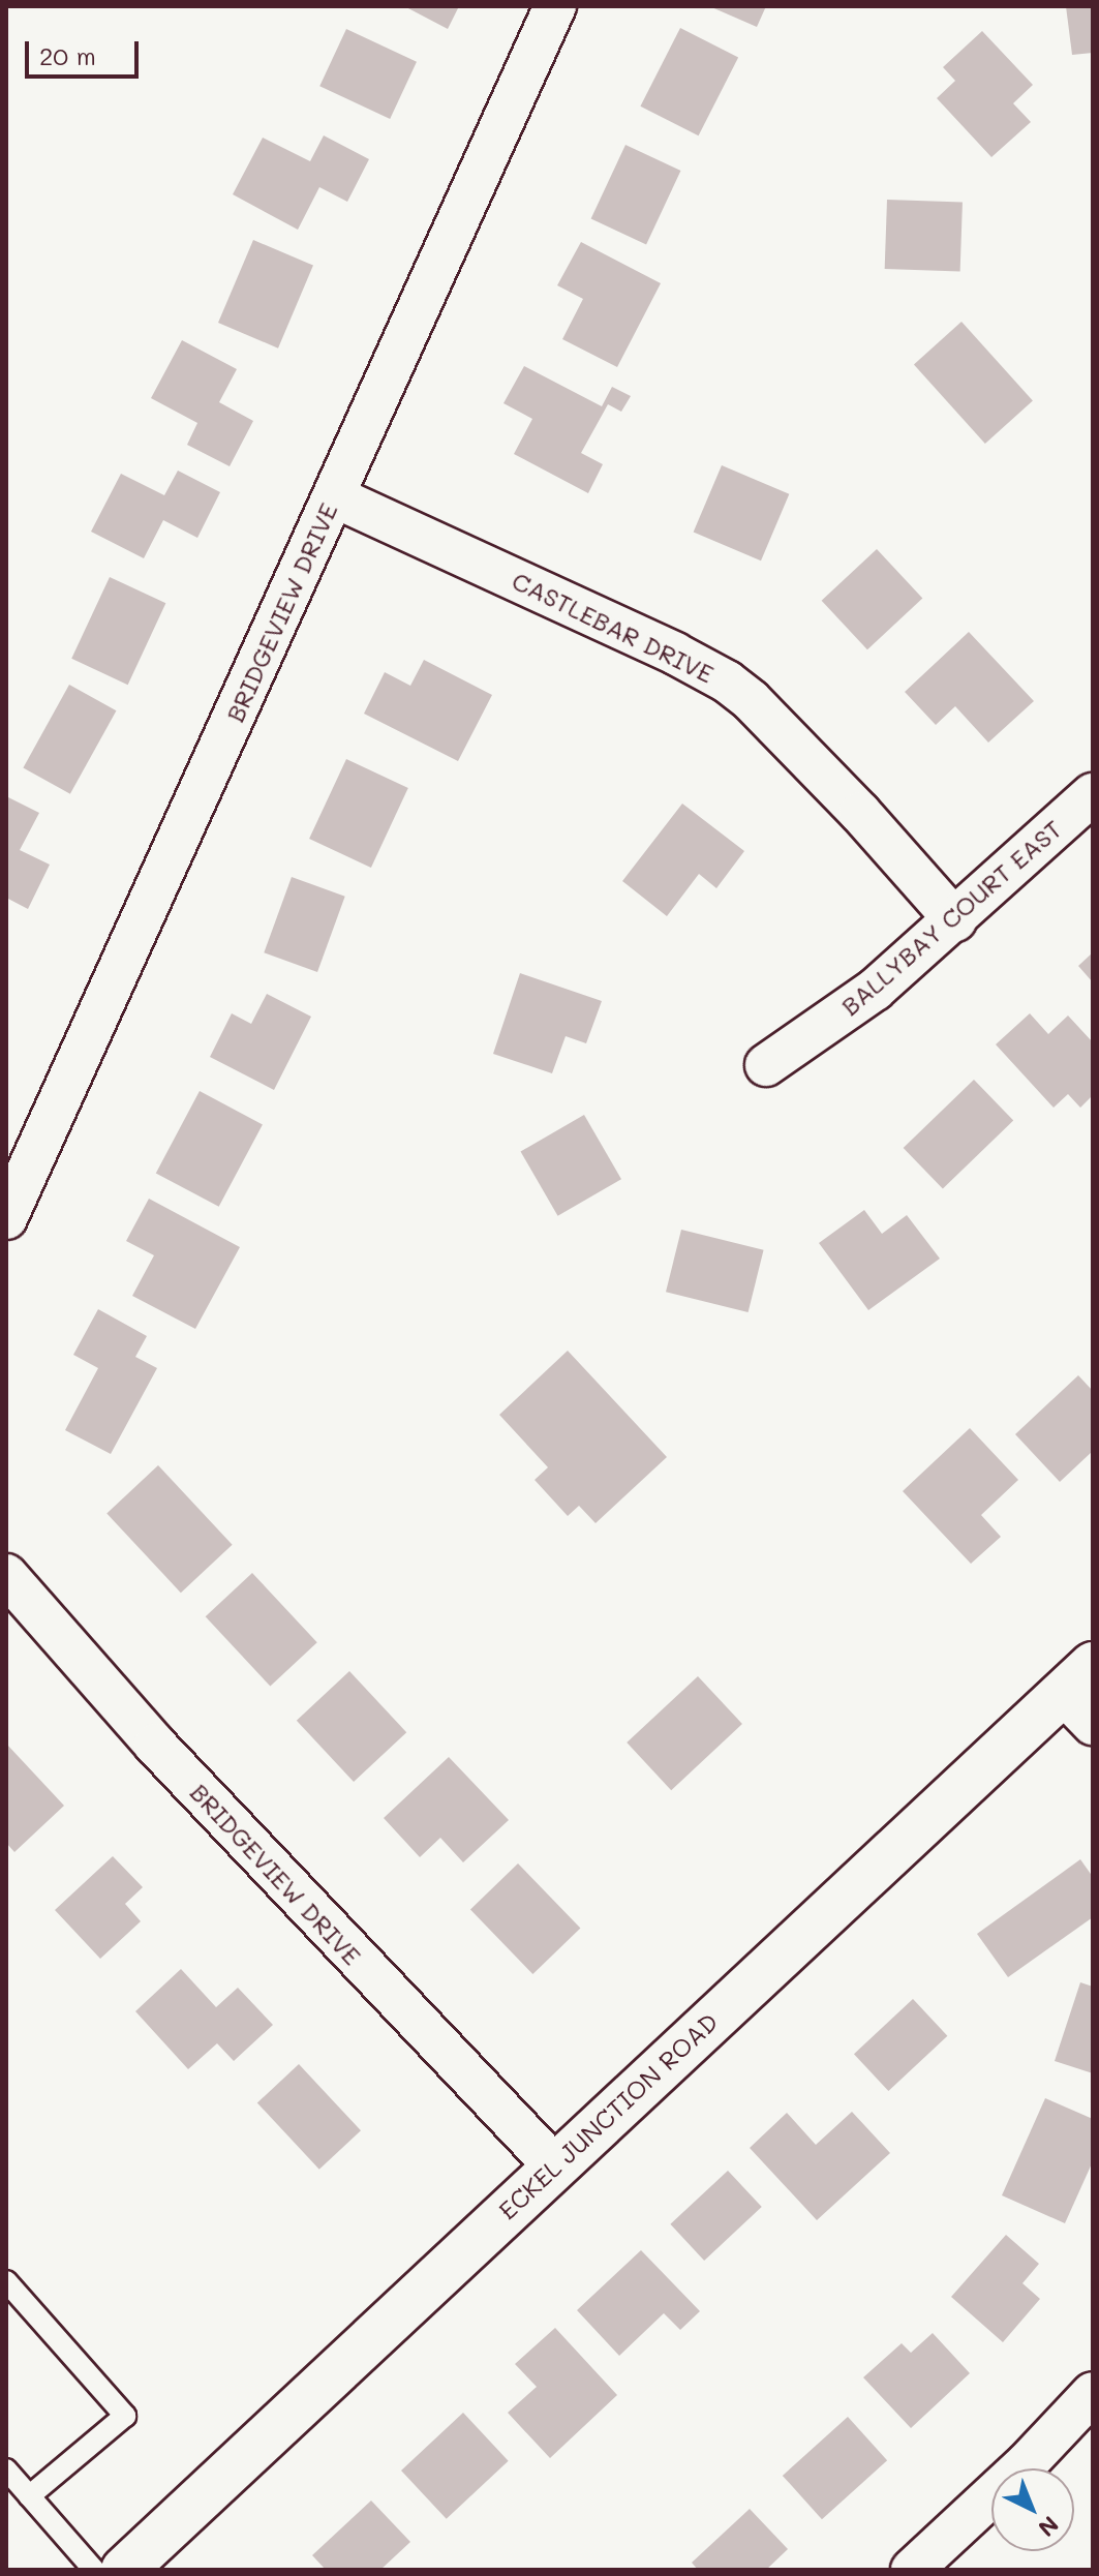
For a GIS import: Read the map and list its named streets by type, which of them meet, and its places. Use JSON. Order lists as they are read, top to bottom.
{
  "streets": {
    "street": [
      "BRIDGEVIEW DRIVE",
      "CASTLEBAR DRIVE",
      "BALLYBAY COURT EAST",
      "ECKEL JUNCTION ROAD"
    ]
  },
  "crossings": [
    ["BRIDGEVIEW DRIVE", "CASTLEBAR DRIVE"],
    ["BRIDGEVIEW DRIVE", "ECKEL JUNCTION ROAD"],
    ["CASTLEBAR DRIVE", "BALLYBAY COURT EAST"]
  ],
  "scale_bar": "20 m",
  "north": "bottom right"
}
